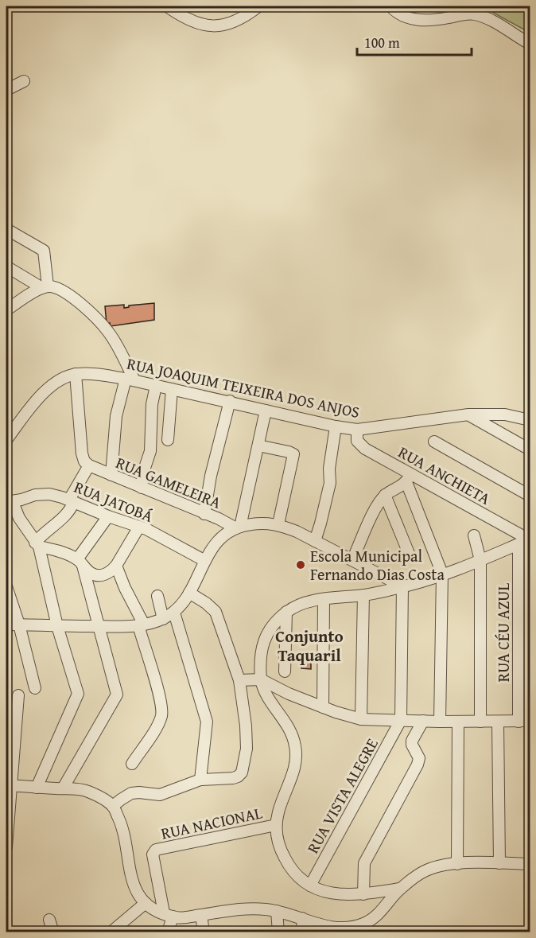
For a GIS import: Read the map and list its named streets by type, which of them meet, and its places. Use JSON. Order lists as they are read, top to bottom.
{
  "streets": {
    "street": [
      "RUA JOAQUIM TEIXEIRA DOS ANJOS",
      "RUA ANCHIETA",
      "RUA GAMELEIRA",
      "RUA JATOBÁ",
      "RUA CÉU AZUL",
      "RUA VISTA ALEGRE",
      "RUA NACIONAL"
    ]
  },
  "crossings": [
    ["RUA JOAQUIM TEIXEIRA DOS ANJOS", "RUA ANCHIETA"]
  ],
  "districts": ["Conjunto Taquaril"],
  "places": ["Escola Municipal Fernando Dias Costa"],
  "scale_bar": "100 m"
}
